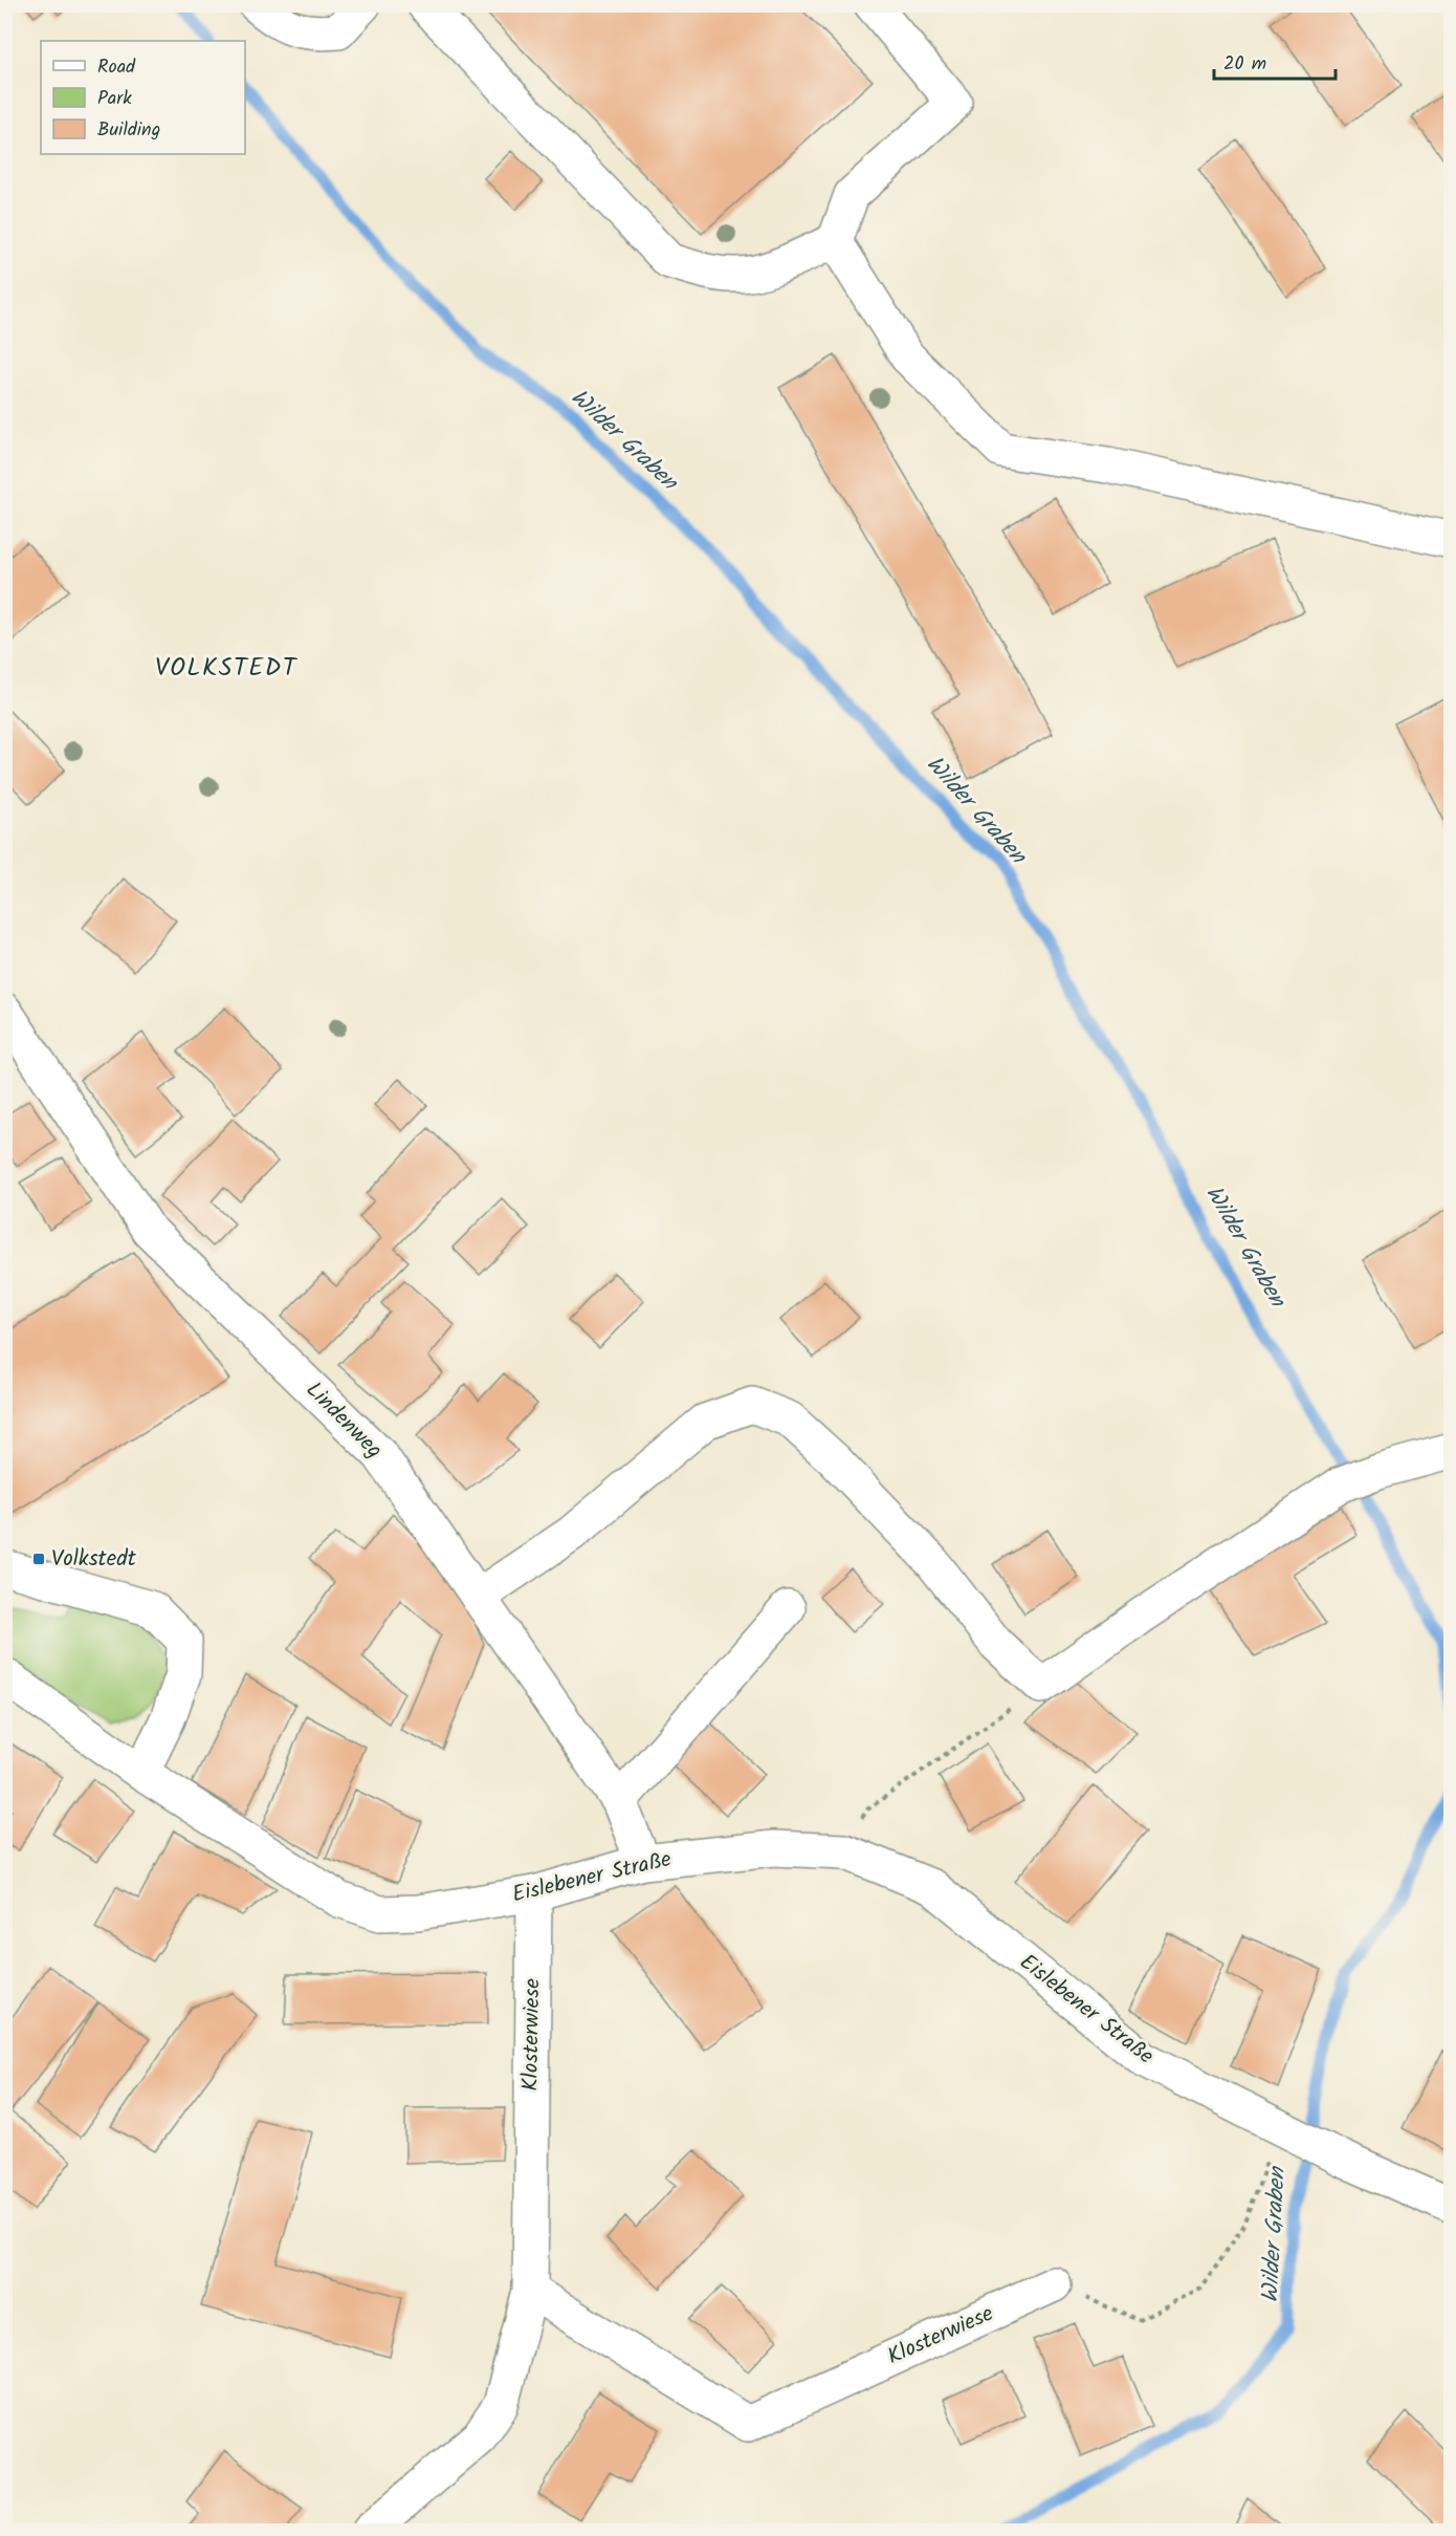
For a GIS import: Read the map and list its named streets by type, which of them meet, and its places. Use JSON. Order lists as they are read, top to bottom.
{
  "streets": {
    "street": ["Lindenweg", "Eislebener Straße", "Klosterwiese"]
  },
  "crossings": [
    ["Lindenweg", "Eislebener Straße"],
    ["Eislebener Straße", "Klosterwiese"]
  ],
  "districts": ["VOLKSTEDT"],
  "water": ["Wilder Graben"],
  "places": {
    "transit": ["Volkstedt"]
  },
  "legend": ["Road", "Park", "Building"],
  "scale_bar": "20 m"
}
